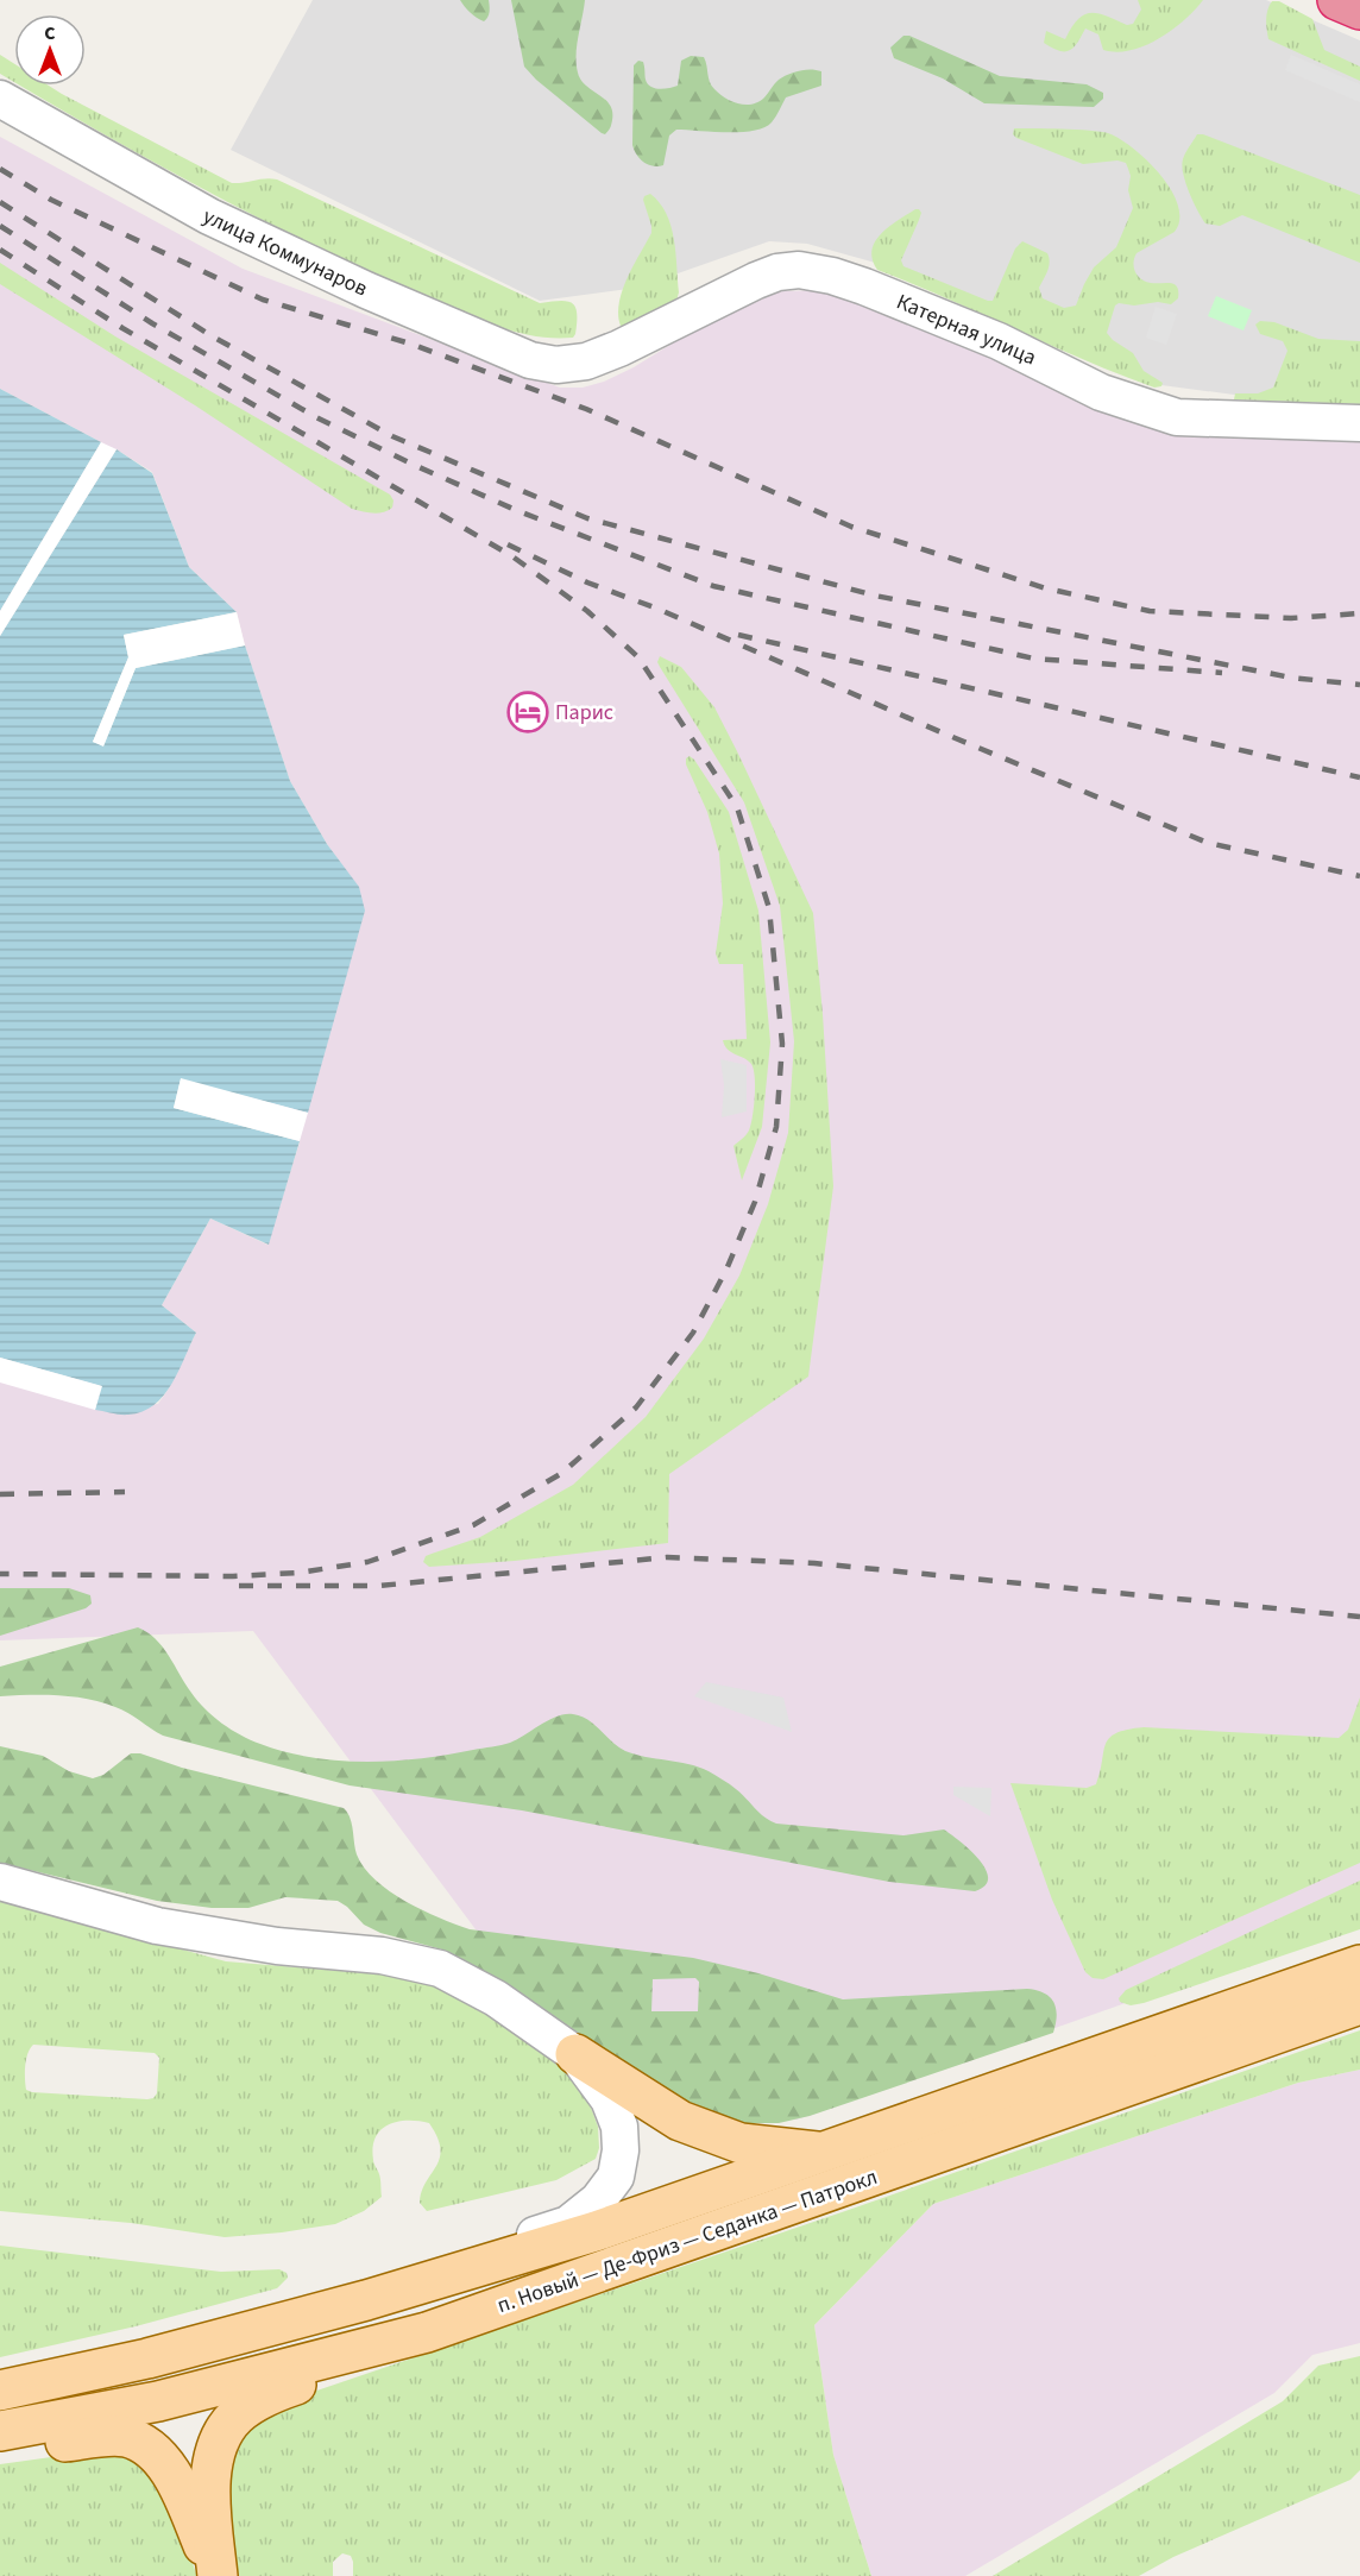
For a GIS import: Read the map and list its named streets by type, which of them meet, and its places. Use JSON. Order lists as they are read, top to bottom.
{
  "streets": {
    "main road": ["п. Новый — Де-Фриз — Седанка — Патрокл"],
    "street": ["улица Коммунаров", "Катерная улица"]
  },
  "crossings": [
    ["улица Коммунаров", "Катерная улица"]
  ],
  "places": {
    "hotel": ["Парис"]
  },
  "north": "top"
}
